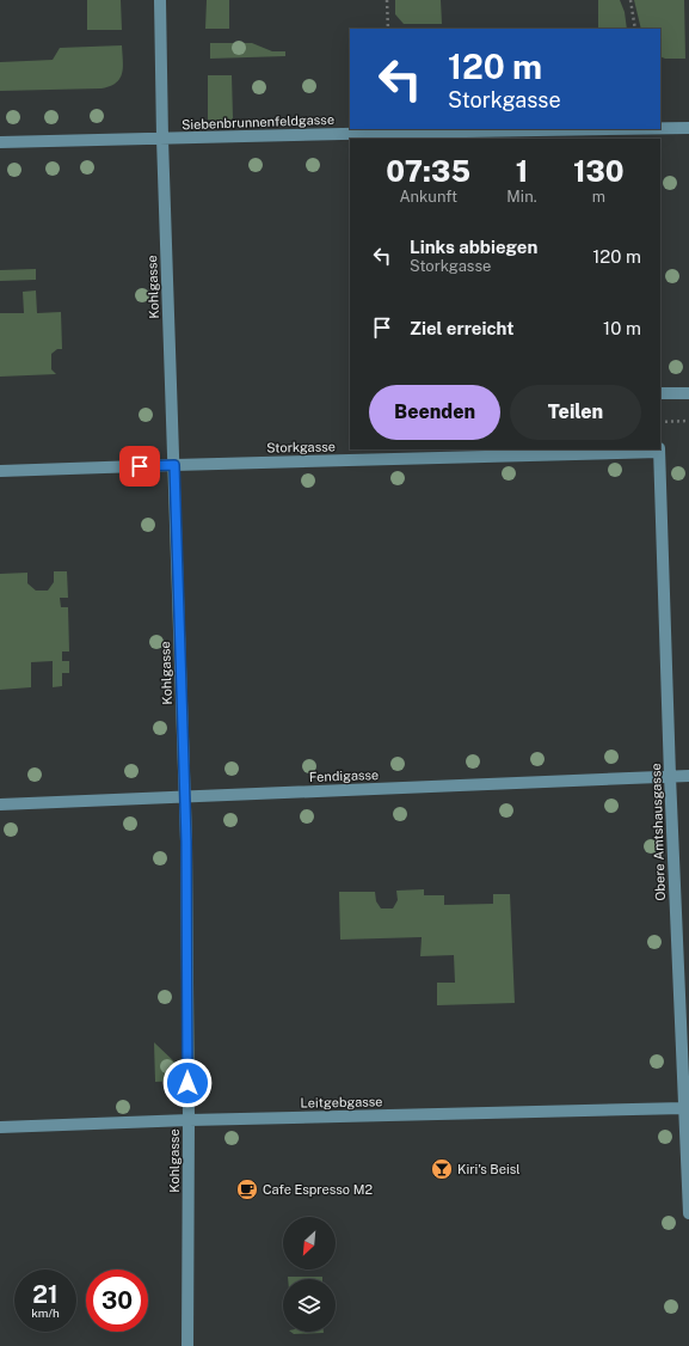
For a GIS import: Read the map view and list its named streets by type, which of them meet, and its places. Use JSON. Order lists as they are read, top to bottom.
{
  "streets": {
    "street": [
      "Siebenbrunnenfeldgasse",
      "Kohlgasse",
      "Storkgasse",
      "Fendigasse",
      "Obere Amtshausgasse",
      "Leitgebgasse"
    ]
  },
  "crossings": [
    ["Siebenbrunnenfeldgasse", "Kohlgasse"],
    ["Kohlgasse", "Storkgasse"],
    ["Kohlgasse", "Fendigasse"],
    ["Kohlgasse", "Leitgebgasse"],
    ["Storkgasse", "Obere Amtshausgasse"],
    ["Fendigasse", "Obere Amtshausgasse"],
    ["Obere Amtshausgasse", "Leitgebgasse"]
  ],
  "places": {
    "bar": ["Kiri's Beisl"],
    "cafe": ["Cafe Espresso M2"]
  },
  "north": "bottom left",
  "page": {
    "turn": ["120 m", "Storkgasse"],
    "eta": [
      "07:35",
      "Ankunft",
      "1",
      "Min.",
      "130",
      "m"
    ],
    "list": [
      {
        "name": "Links abbiegen",
        "note": "Storkgasse",
        "value": "120 m"
      },
      {
        "name": "Ziel erreicht",
        "value": "10 m"
      }
    ],
    "buttons": ["Beenden", "Teilen"],
    "speed": "21 km/h",
    "limit": "30"
  }
}
